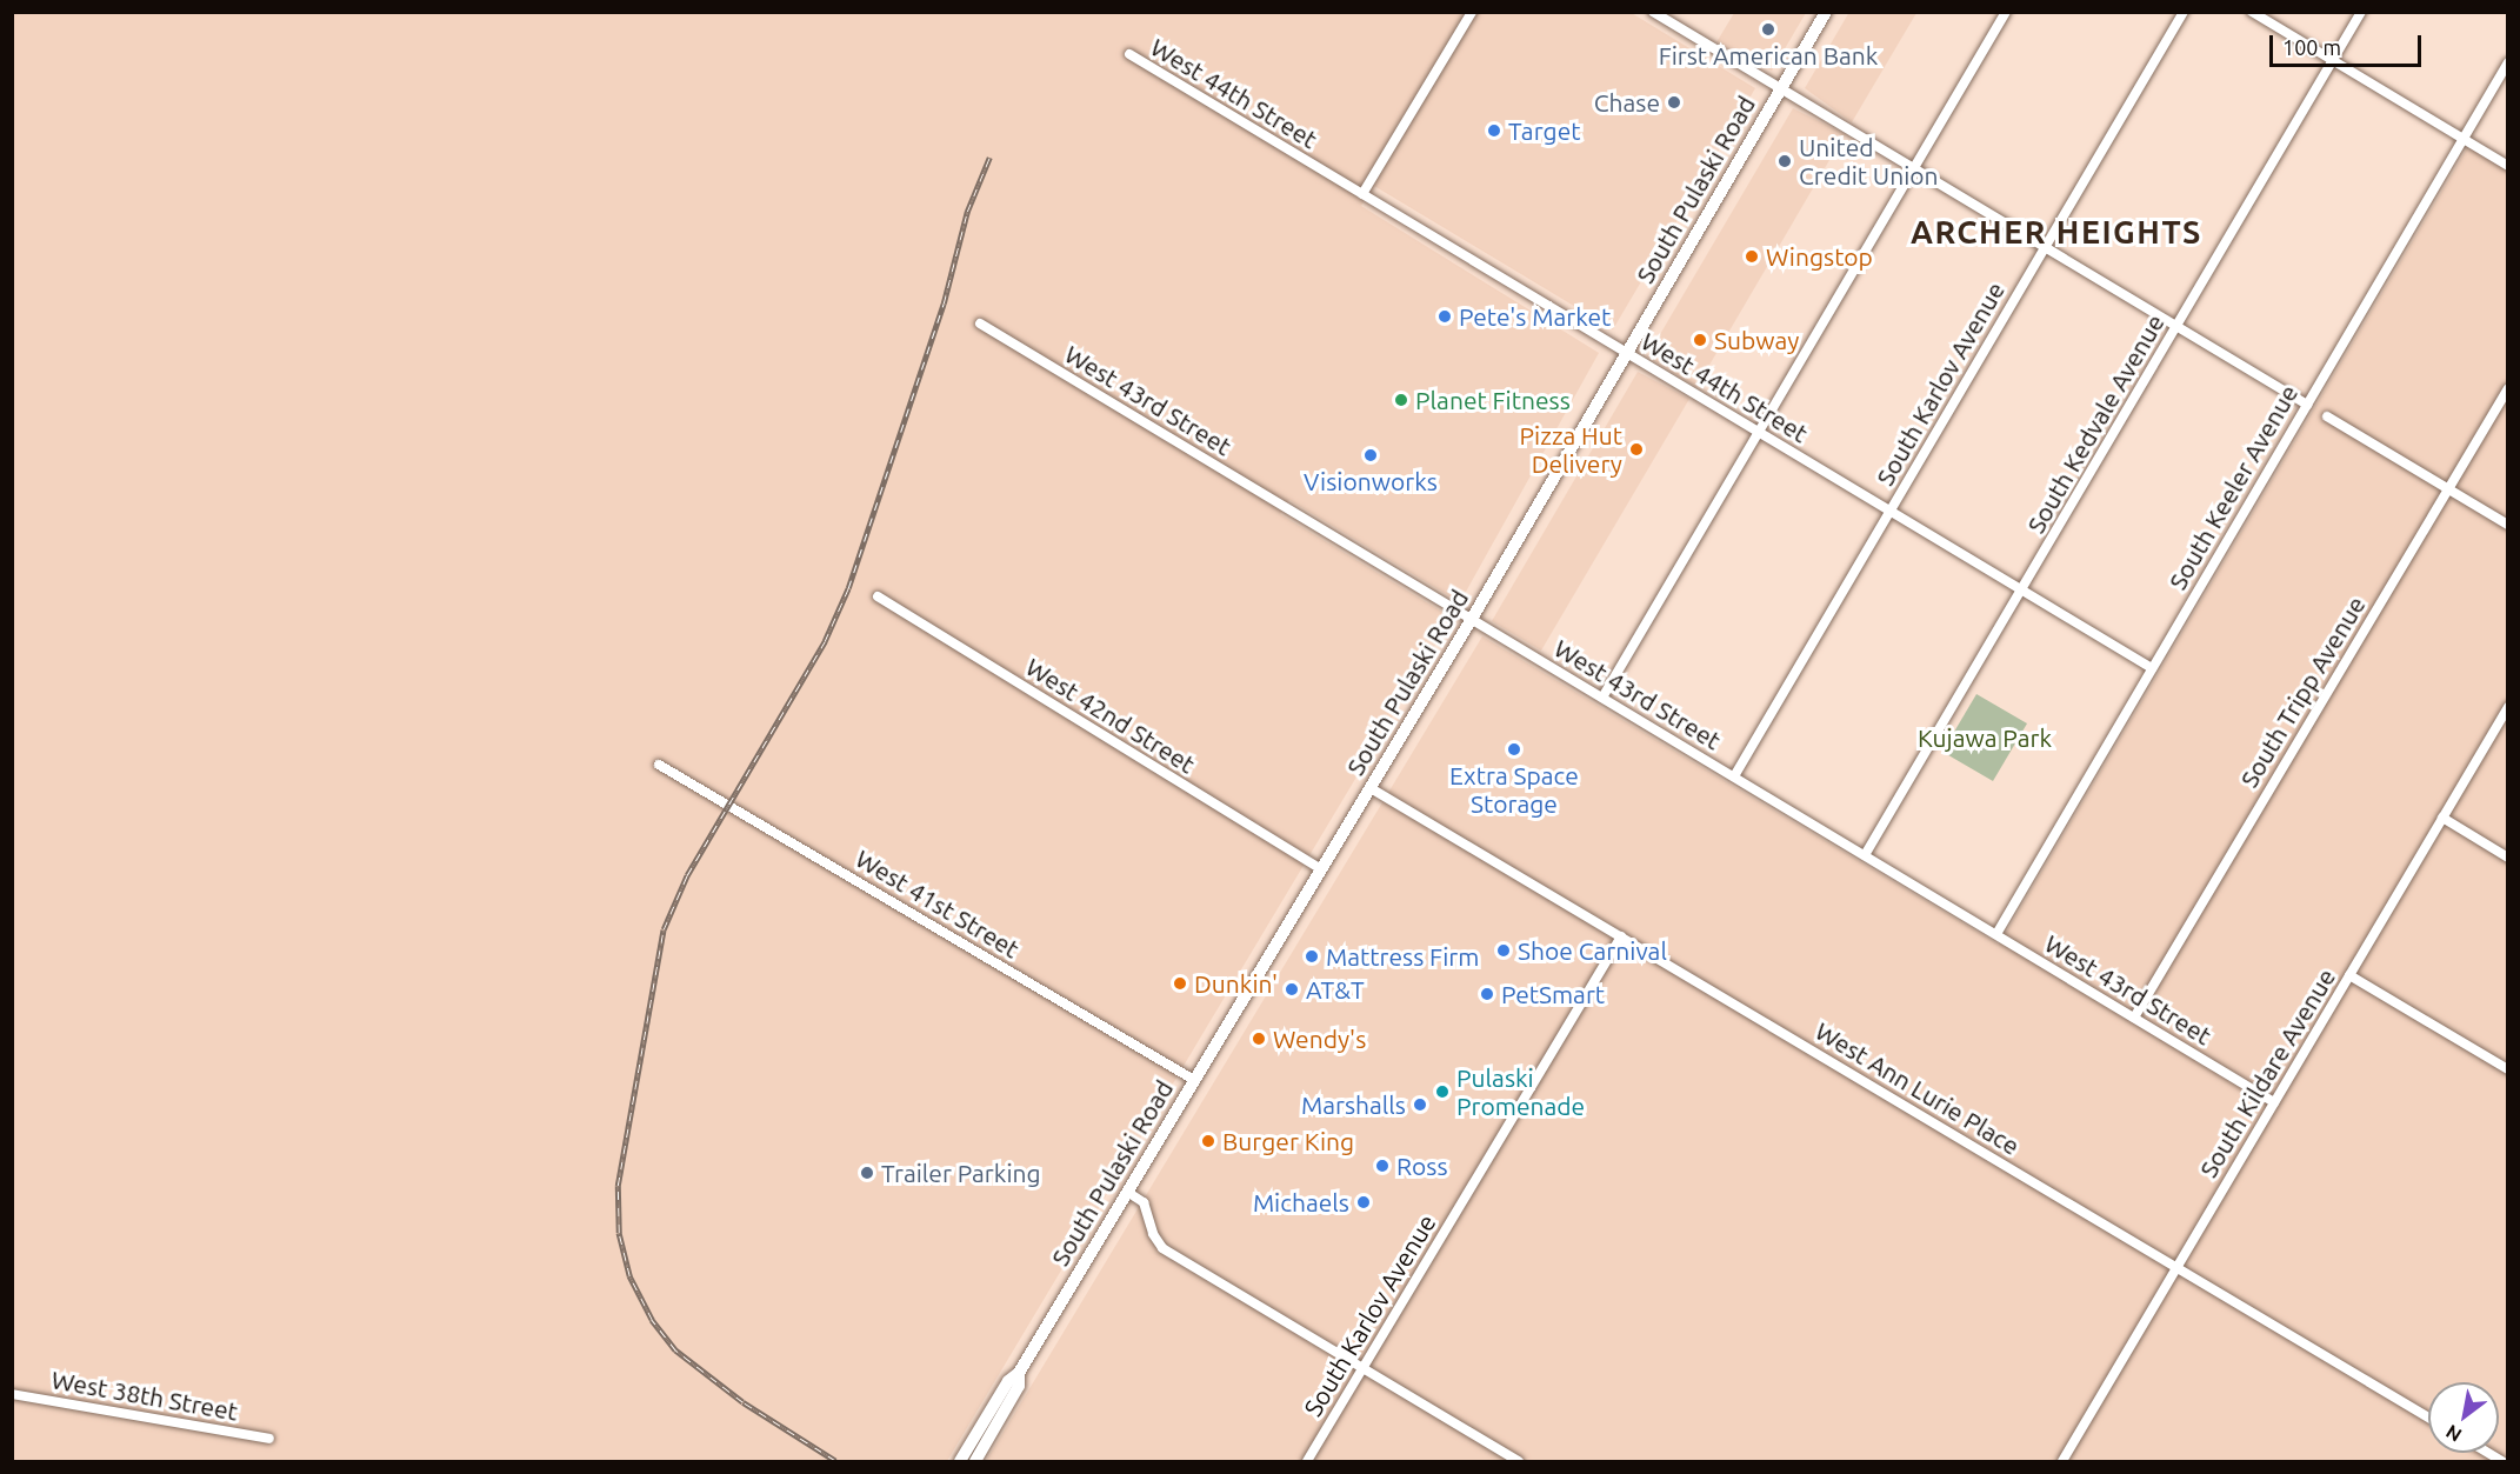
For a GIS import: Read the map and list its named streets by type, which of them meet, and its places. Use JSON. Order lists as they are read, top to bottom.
{
  "streets": {
    "main road": ["South Pulaski Road"],
    "street": [
      "West 44th Street",
      "South Karlov Avenue",
      "West 43rd Street",
      "South Kedvale Avenue",
      "South Keeler Avenue",
      "South Tripp Avenue",
      "West 42nd Street",
      "West 41st Street",
      "South Kildare Avenue",
      "West Ann Lurie Place",
      "West 38th Street"
    ]
  },
  "crossings": [
    ["West 44th Street", "South Pulaski Road"],
    ["West 44th Street", "South Karlov Avenue"],
    ["West 44th Street", "South Kedvale Avenue"],
    ["West 44th Street", "South Keeler Avenue"],
    ["South Pulaski Road", "West 43rd Street"],
    ["South Pulaski Road", "West 42nd Street"],
    ["South Pulaski Road", "West 41st Street"],
    ["South Pulaski Road", "West Ann Lurie Place"],
    ["South Karlov Avenue", "West 43rd Street"],
    ["South Karlov Avenue", "West Ann Lurie Place"],
    ["West 43rd Street", "South Kedvale Avenue"],
    ["West 43rd Street", "South Keeler Avenue"],
    ["West 43rd Street", "South Tripp Avenue"],
    ["West 43rd Street", "South Kildare Avenue"],
    ["South Kildare Avenue", "West Ann Lurie Place"]
  ],
  "districts": ["ARCHER HEIGHTS"],
  "parks": ["Kujawa Park"],
  "places": [
    "First American Bank",
    "Chase",
    "Target",
    "United Credit Union",
    "Wingstop",
    "Pete's Market",
    "Subway",
    "Planet Fitness",
    "Pizza Hut Delivery",
    "Visionworks",
    "Extra Space Storage",
    "Shoe Carnival",
    "Mattress Firm",
    "Dunkin'",
    "AT&T",
    "PetSmart",
    "Wendy's",
    "Pulaski Promenade",
    "Marshalls",
    "Burger King",
    "Ross",
    "Trailer Parking",
    "Michaels"
  ],
  "scale_bar": "100 m",
  "north": "bottom left"
}
